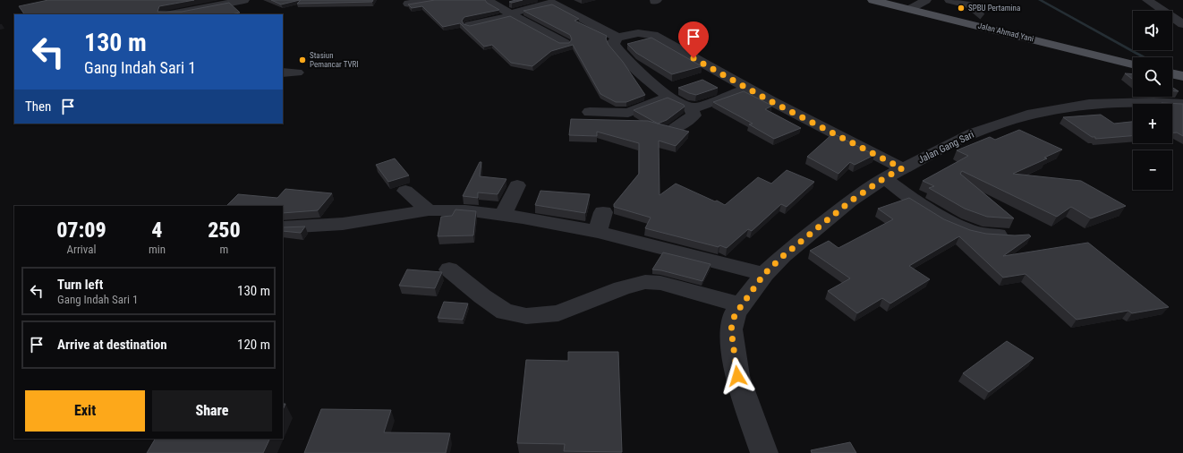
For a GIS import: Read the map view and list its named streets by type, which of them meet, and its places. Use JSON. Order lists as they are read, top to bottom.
{
  "streets": {
    "main road": ["Jalan Ahmad Yani"],
    "street": ["Jalan Gang Sari"]
  },
  "places": ["SPBU Pertamina", "Stasiun Pemancar TVRI"],
  "page": {
    "map_buttons": ["+", "−"],
    "turn": ["130 m", "Gang Indah Sari 1"],
    "then": "Then",
    "eta": [
      "07:09",
      "Arrival",
      "4",
      "min",
      "250",
      "m"
    ],
    "list": [
      {
        "name": "Turn left",
        "note": "Gang Indah Sari 1",
        "value": "130 m"
      },
      {
        "name": "Arrive at destination",
        "value": "120 m"
      }
    ],
    "buttons": ["Exit", "Share"]
  }
}
